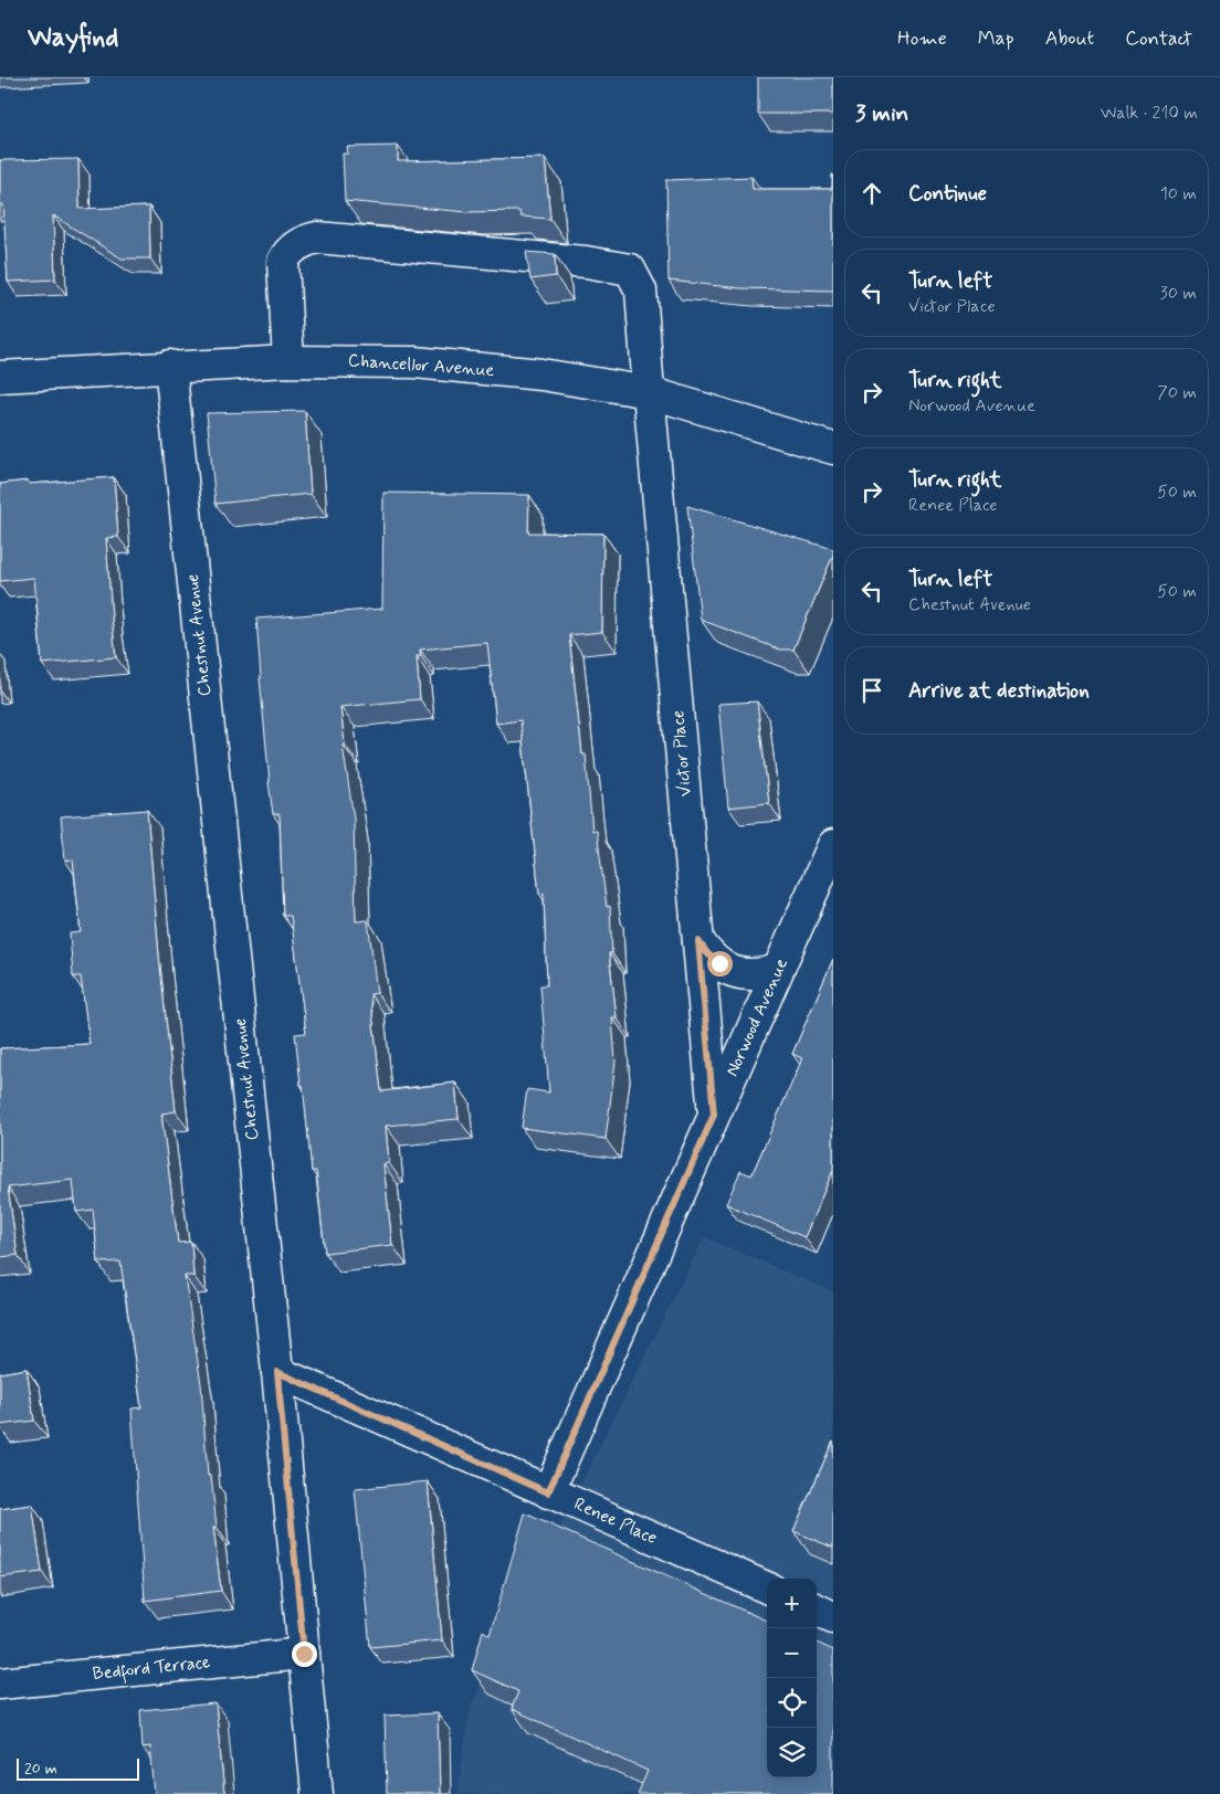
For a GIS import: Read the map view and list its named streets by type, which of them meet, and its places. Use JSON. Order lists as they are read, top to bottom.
{
  "streets": {
    "street": [
      "Chancellor Avenue",
      "Chestnut Avenue",
      "Victor Place",
      "Norwood Avenue",
      "Renee Place",
      "Bedford Terrace"
    ]
  },
  "crossings": [
    ["Chancellor Avenue", "Chestnut Avenue"],
    ["Chancellor Avenue", "Victor Place"],
    ["Chestnut Avenue", "Renee Place"],
    ["Chestnut Avenue", "Bedford Terrace"],
    ["Victor Place", "Norwood Avenue"],
    ["Norwood Avenue", "Renee Place"]
  ],
  "scale_bar": "20 m",
  "page": {
    "header": "Wayfind",
    "nav": [
      "Home",
      "Map",
      "About",
      "Contact"
    ],
    "heading": ["3 min", "Walk · 210 m"],
    "list": [
      ["Continue", "10 m"],
      ["Turn left", "Victor Place", "30 m"],
      ["Turn right", "Norwood Avenue", "70 m"],
      ["Turn right", "Renee Place", "50 m"],
      ["Turn left", "Chestnut Avenue", "50 m"],
      "Arrive at destination"
    ],
    "map_buttons": ["+", "−"],
    "scale": "20 m"
  }
}
